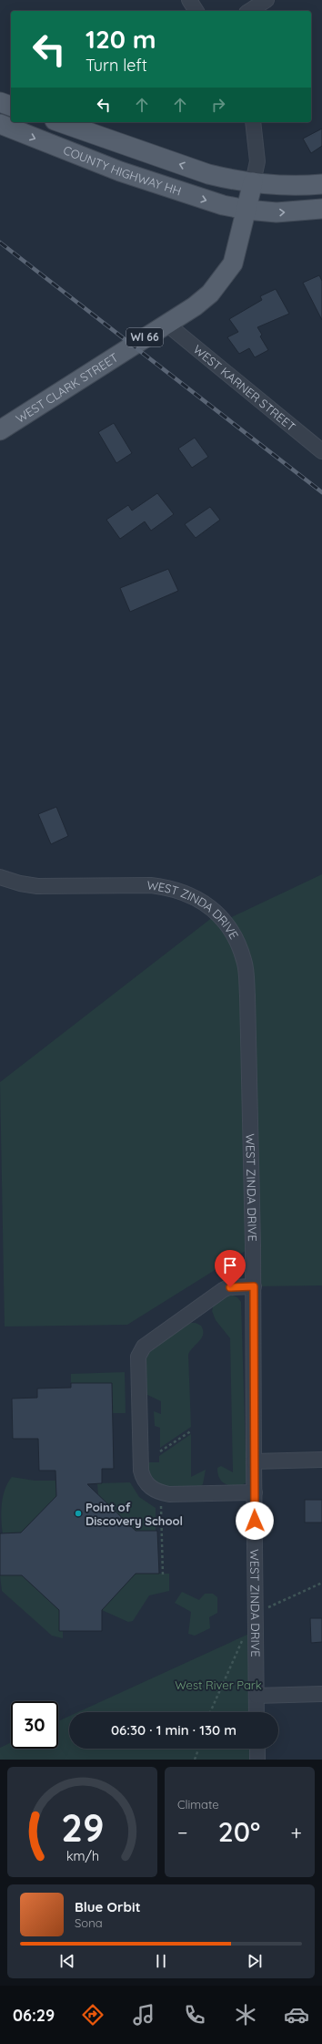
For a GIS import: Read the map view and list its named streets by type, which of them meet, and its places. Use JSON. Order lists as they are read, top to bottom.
{
  "streets": {
    "main road": ["COUNTY HIGHWAY HH", "WI 66", "WEST CLARK STREET"],
    "street": ["WEST KARNER STREET", "WEST ZINDA DRIVE"]
  },
  "crossings": [
    ["COUNTY HIGHWAY HH", "WEST CLARK STREET"],
    ["WEST CLARK STREET", "WEST KARNER STREET"]
  ],
  "parks": ["West River Park"],
  "places": ["Point of Discovery School"],
  "page": {
    "turn": ["120 m", "Turn left"],
    "limit": "30",
    "trip": "06:30 · 1 min · 130 m",
    "tile": "Climate",
    "heat": ["−", "20°", "+"],
    "song": ["Blue Orbit", "Sona"],
    "tabs": "06:29",
    "gauge": ["29", "km/h"]
  }
}
